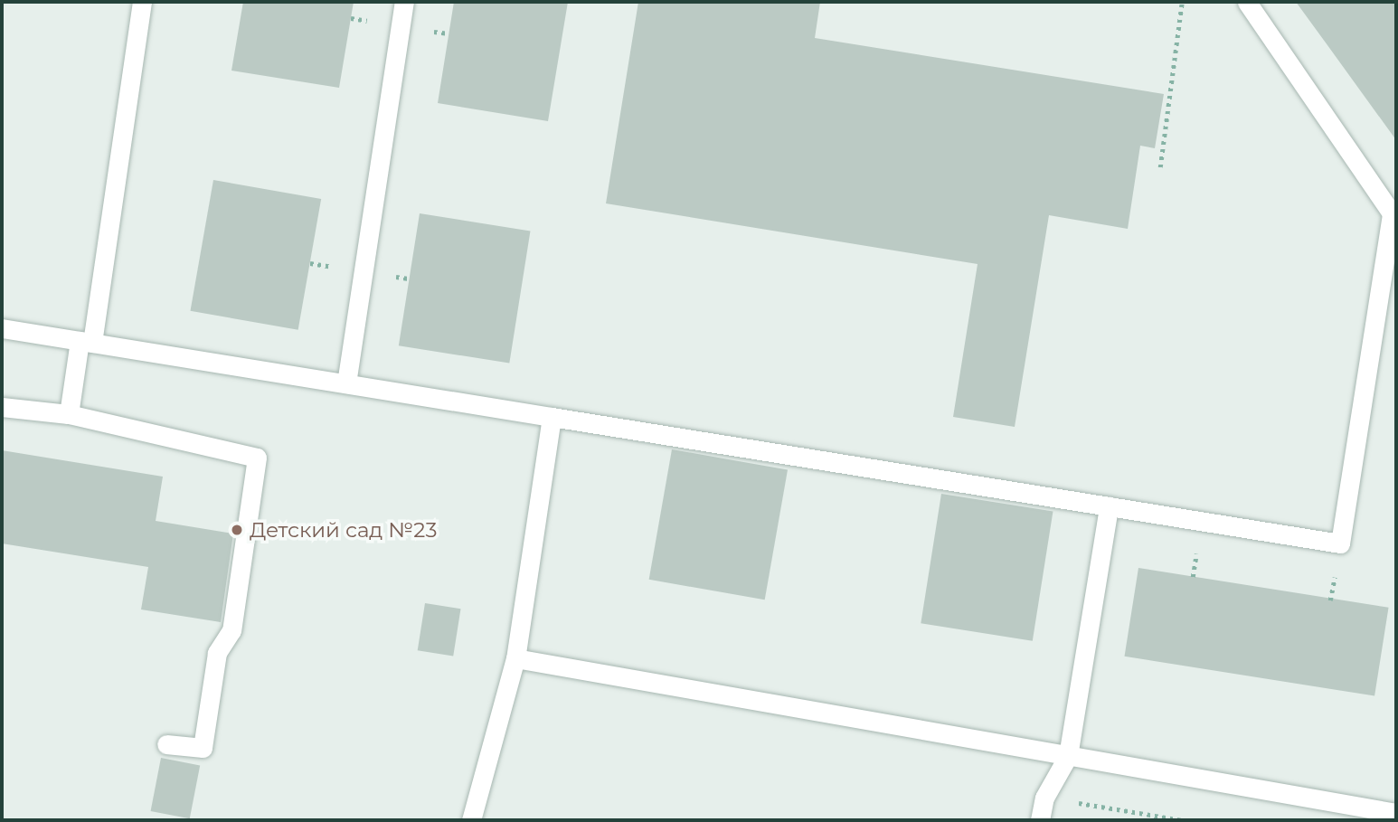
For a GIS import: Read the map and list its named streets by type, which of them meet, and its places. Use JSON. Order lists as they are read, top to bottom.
{
  "places": ["Детский сад №23"]
}
